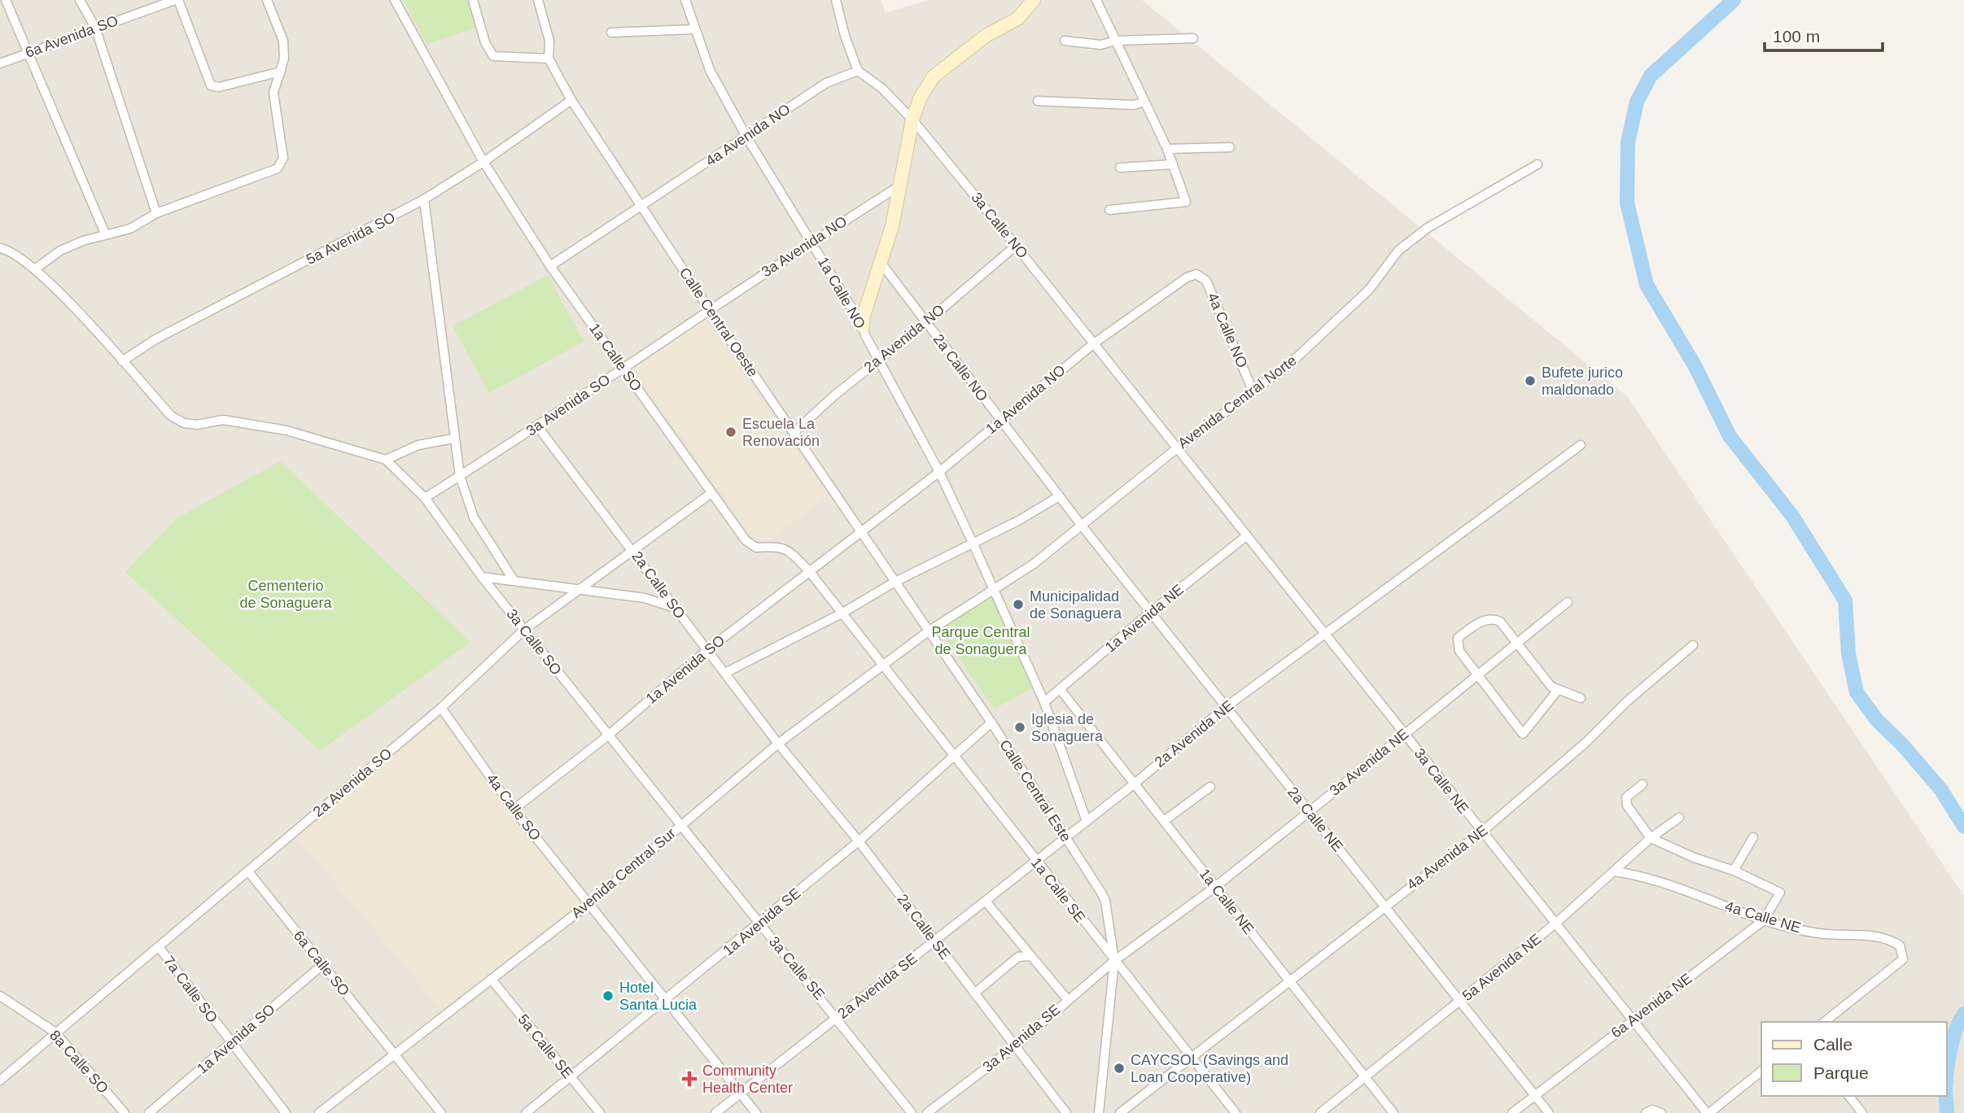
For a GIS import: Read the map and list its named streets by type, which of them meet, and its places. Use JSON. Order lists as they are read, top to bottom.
{
  "streets": {
    "street": [
      "6a Avenida SO",
      "4a Avenida NO",
      "3a Calle NO",
      "5a Avenida SO",
      "3a Avenida NO",
      "1a Calle NO",
      "Calle Central Oeste",
      "4a Calle NO",
      "2a Avenida NO",
      "1a Calle SO",
      "2a Calle NO",
      "1a Avenida NO",
      "Avenida Central Norte",
      "3a Avenida SO",
      "2a Calle SO",
      "1a Avenida NE",
      "3a Calle SO",
      "1a Avenida SO",
      "2a Avenida NE",
      "3a Avenida NE",
      "3a Calle NE",
      "2a Avenida SO",
      "Calle Central Este",
      "4a Calle SO",
      "2a Calle NE",
      "4a Avenida NE",
      "Avenida Central Sur",
      "1a Calle SE",
      "1a Calle NE",
      "4a Calle NE",
      "1a Avenida SE",
      "2a Calle SE",
      "6a Calle SO",
      "5a Avenida NE",
      "3a Calle SE",
      "2a Avenida SE",
      "7a Calle SO",
      "6a Avenida NE",
      "3a Avenida SE",
      "5a Calle SE",
      "8a Calle SO"
    ]
  },
  "crossings": [
    ["4a Avenida NO", "3a Calle NO"],
    ["4a Avenida NO", "1a Calle NO"],
    ["4a Avenida NO", "Calle Central Oeste"],
    ["4a Avenida NO", "1a Calle SO"],
    ["3a Calle NO", "2a Avenida NO"],
    ["3a Calle NO", "1a Avenida NO"],
    ["3a Calle NO", "Avenida Central Norte"],
    ["3a Calle NO", "3a Calle NE"],
    ["5a Avenida SO", "Calle Central Oeste"],
    ["5a Avenida SO", "1a Calle SO"],
    ["3a Avenida NO", "1a Calle NO"],
    ["3a Avenida NO", "Calle Central Oeste"],
    ["3a Avenida NO", "3a Avenida SO"],
    ["1a Calle NO", "2a Avenida NO"],
    ["1a Calle NO", "1a Avenida NO"],
    ["1a Calle NO", "Avenida Central Norte"],
    ["Calle Central Oeste", "2a Avenida NO"],
    ["Calle Central Oeste", "1a Avenida NO"],
    ["Calle Central Oeste", "Avenida Central Norte"],
    ["Calle Central Oeste", "3a Avenida SO"],
    ["Calle Central Oeste", "1a Avenida SO"],
    ["Calle Central Oeste", "Calle Central Este"],
    ["Calle Central Oeste", "Avenida Central Sur"],
    ["4a Calle NO", "1a Avenida NO"],
    ["4a Calle NO", "Avenida Central Norte"],
    ["2a Avenida NO", "2a Calle NO"],
    ["1a Calle SO", "3a Avenida SO"],
    ["1a Calle SO", "1a Avenida SO"],
    ["1a Calle SO", "2a Avenida SO"],
    ["1a Calle SO", "Avenida Central Sur"],
    ["1a Calle SO", "1a Calle SE"],
    ["2a Calle NO", "1a Avenida NO"],
    ["2a Calle NO", "Avenida Central Norte"],
    ["2a Calle NO", "2a Calle NE"],
    ["1a Avenida NO", "1a Avenida SO"],
    ["Avenida Central Norte", "3a Calle NE"],
    ["Avenida Central Norte", "Calle Central Este"],
    ["Avenida Central Norte", "2a Calle NE"],
    ["Avenida Central Norte", "Avenida Central Sur"],
    ["3a Avenida SO", "2a Calle SO"],
    ["3a Avenida SO", "3a Calle SO"],
    ["2a Calle SO", "1a Avenida SO"],
    ["2a Calle SO", "2a Avenida SO"],
    ["2a Calle SO", "Avenida Central Sur"],
    ["2a Calle SO", "2a Calle SE"],
    ["1a Avenida NE", "3a Calle NE"],
    ["1a Avenida NE", "2a Calle NE"],
    ["1a Avenida NE", "1a Calle NE"],
    ["3a Calle SO", "1a Avenida SO"],
    ["3a Calle SO", "2a Avenida SO"],
    ["3a Calle SO", "Avenida Central Sur"],
    ["3a Calle SO", "3a Calle SE"],
    ["1a Avenida SO", "4a Calle SO"],
    ["1a Avenida SO", "6a Calle SO"],
    ["1a Avenida SO", "7a Calle SO"],
    ["2a Avenida NE", "3a Calle NE"],
    ["2a Avenida NE", "Calle Central Este"],
    ["2a Avenida NE", "2a Calle NE"],
    ["2a Avenida NE", "1a Calle NE"],
    ["2a Avenida NE", "2a Avenida SE"],
    ["3a Avenida NE", "3a Calle NE"],
    ["3a Avenida NE", "Calle Central Este"],
    ["3a Avenida NE", "2a Calle NE"],
    ["3a Avenida NE", "1a Calle SE"],
    ["3a Avenida NE", "1a Calle NE"],
    ["3a Avenida NE", "3a Avenida SE"],
    ["3a Calle NE", "4a Avenida NE"],
    ["3a Calle NE", "5a Avenida NE"],
    ["3a Calle NE", "6a Avenida NE"],
    ["2a Avenida SO", "4a Calle SO"],
    ["2a Avenida SO", "6a Calle SO"],
    ["2a Avenida SO", "7a Calle SO"],
    ["2a Avenida SO", "8a Calle SO"],
    ["Calle Central Este", "Avenida Central Sur"],
    ["Calle Central Este", "1a Calle SE"],
    ["Calle Central Este", "1a Avenida SE"],
    ["Calle Central Este", "2a Avenida SE"],
    ["Calle Central Este", "3a Avenida SE"],
    ["4a Calle SO", "Avenida Central Sur"],
    ["4a Calle SO", "1a Avenida SE"],
    ["4a Calle SO", "2a Avenida SE"],
    ["2a Calle NE", "4a Avenida NE"],
    ["2a Calle NE", "5a Avenida NE"],
    ["2a Calle NE", "6a Avenida NE"],
    ["4a Avenida NE", "1a Calle SE"],
    ["4a Avenida NE", "1a Calle NE"],
    ["Avenida Central Sur", "1a Calle SE"],
    ["Avenida Central Sur", "2a Calle SE"],
    ["Avenida Central Sur", "6a Calle SO"],
    ["Avenida Central Sur", "3a Calle SE"],
    ["Avenida Central Sur", "5a Calle SE"],
    ["1a Calle SE", "1a Avenida SE"],
    ["1a Calle SE", "2a Avenida SE"],
    ["1a Calle SE", "3a Avenida SE"],
    ["1a Calle NE", "5a Avenida NE"],
    ["4a Calle NE", "5a Avenida NE"],
    ["4a Calle NE", "6a Avenida NE"],
    ["1a Avenida SE", "2a Calle SE"],
    ["1a Avenida SE", "3a Calle SE"],
    ["1a Avenida SE", "5a Calle SE"],
    ["2a Calle SE", "2a Avenida SE"],
    ["2a Calle SE", "3a Avenida SE"],
    ["3a Calle SE", "2a Avenida SE"]
  ],
  "parks": ["Cementerio de Sonaguera", "Parque Central de Sonaguera"],
  "places": {
    "other": [
      "Bufete jurico maldonado",
      "Escuela La Renovación",
      "Municipalidad de Sonaguera",
      "Iglesia de Sonaguera",
      "Hotel Santa Lucia",
      "CAYCSOL (Savings and Loan Cooperative)"
    ],
    "health": ["Community Health Center"]
  },
  "legend": ["Calle", "Parque"],
  "scale_bar": "100 m"
}
